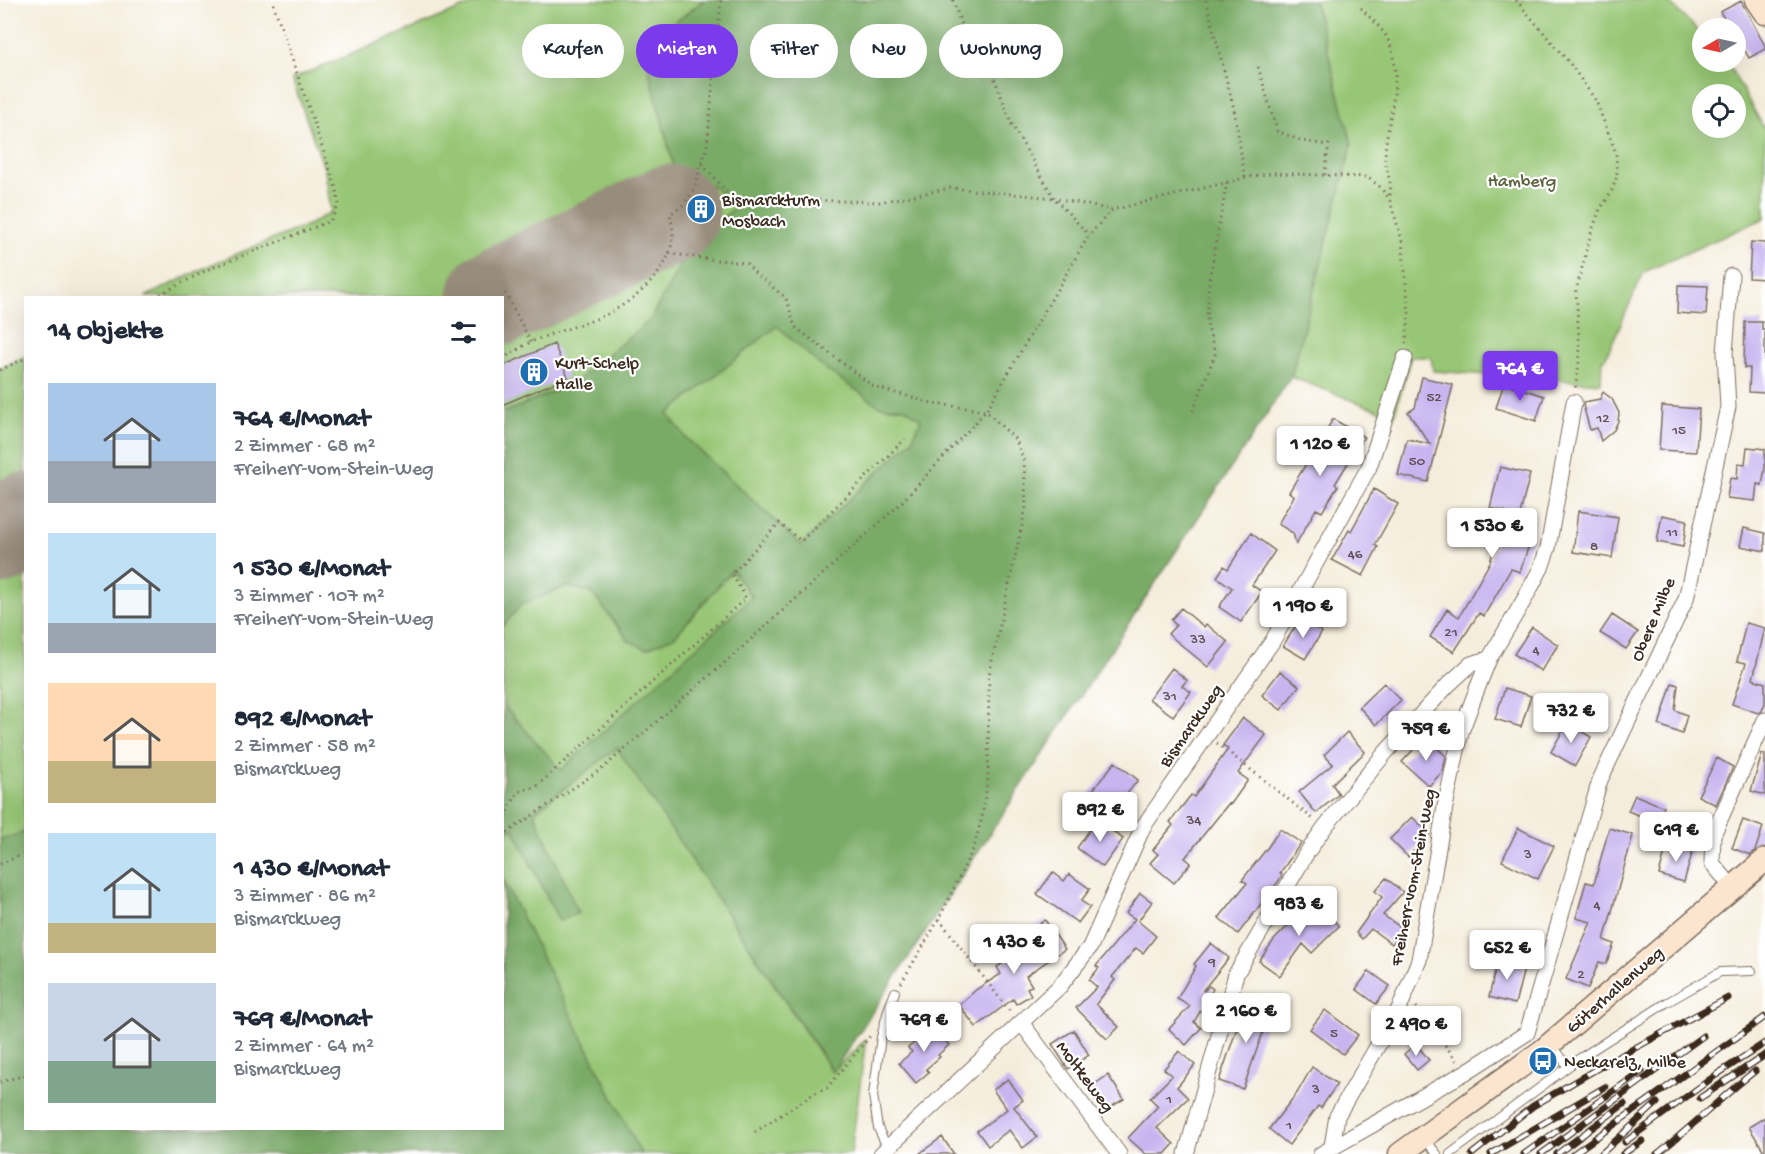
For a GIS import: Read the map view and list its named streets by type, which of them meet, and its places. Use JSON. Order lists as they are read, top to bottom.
{
  "streets": {
    "street": [
      "Obere Milbe",
      "Bismarckweg",
      "Freiherr-vom-Stein-Weg",
      "Güterhallenweg",
      "Moltkeweg"
    ]
  },
  "crossings": [
    ["Bismarckweg", "Moltkeweg"]
  ],
  "parks": ["Hamberg"],
  "places": {
    "building": ["Bismarckturm Mosbach", "Kurt-Schelp Halle"],
    "bus stop": ["Neckarelz, Milbe"]
  },
  "house_numbers": [
    "52",
    "12",
    "15",
    "50",
    "11",
    "8",
    "46",
    "21",
    "33",
    "4",
    "31",
    "34",
    "3",
    "4",
    "9",
    "2",
    "5",
    "3",
    "1",
    "1"
  ],
  "north": "left",
  "page": {
    "chip": [
      "Kaufen",
      "Mieten",
      "Filter",
      "Neu",
      "Wohnung"
    ],
    "heading": "14 Objekte",
    "price": [
      "764 €",
      "1 120 €",
      "1 530 €",
      "1 190 €",
      "732 €",
      "759 €",
      "892 €",
      "619 €",
      "983 €",
      "1 430 €",
      "652 €",
      "2 160 €",
      "769 €",
      "2 490 €"
    ],
    "list": [
      {
        "name": "764 €/Monat",
        "note": "2 Zimmer · 68 m² · Freiherr-vom-Stein-Weg"
      },
      {
        "name": "1 530 €/Monat",
        "note": "3 Zimmer · 107 m² · Freiherr-vom-Stein-Weg"
      },
      {
        "name": "892 €/Monat",
        "note": "2 Zimmer · 58 m² · Bismarckweg"
      },
      {
        "name": "1 430 €/Monat",
        "note": "3 Zimmer · 86 m² · Bismarckweg"
      },
      {
        "name": "769 €/Monat",
        "note": "2 Zimmer · 64 m² · Bismarckweg"
      }
    ]
  }
}
